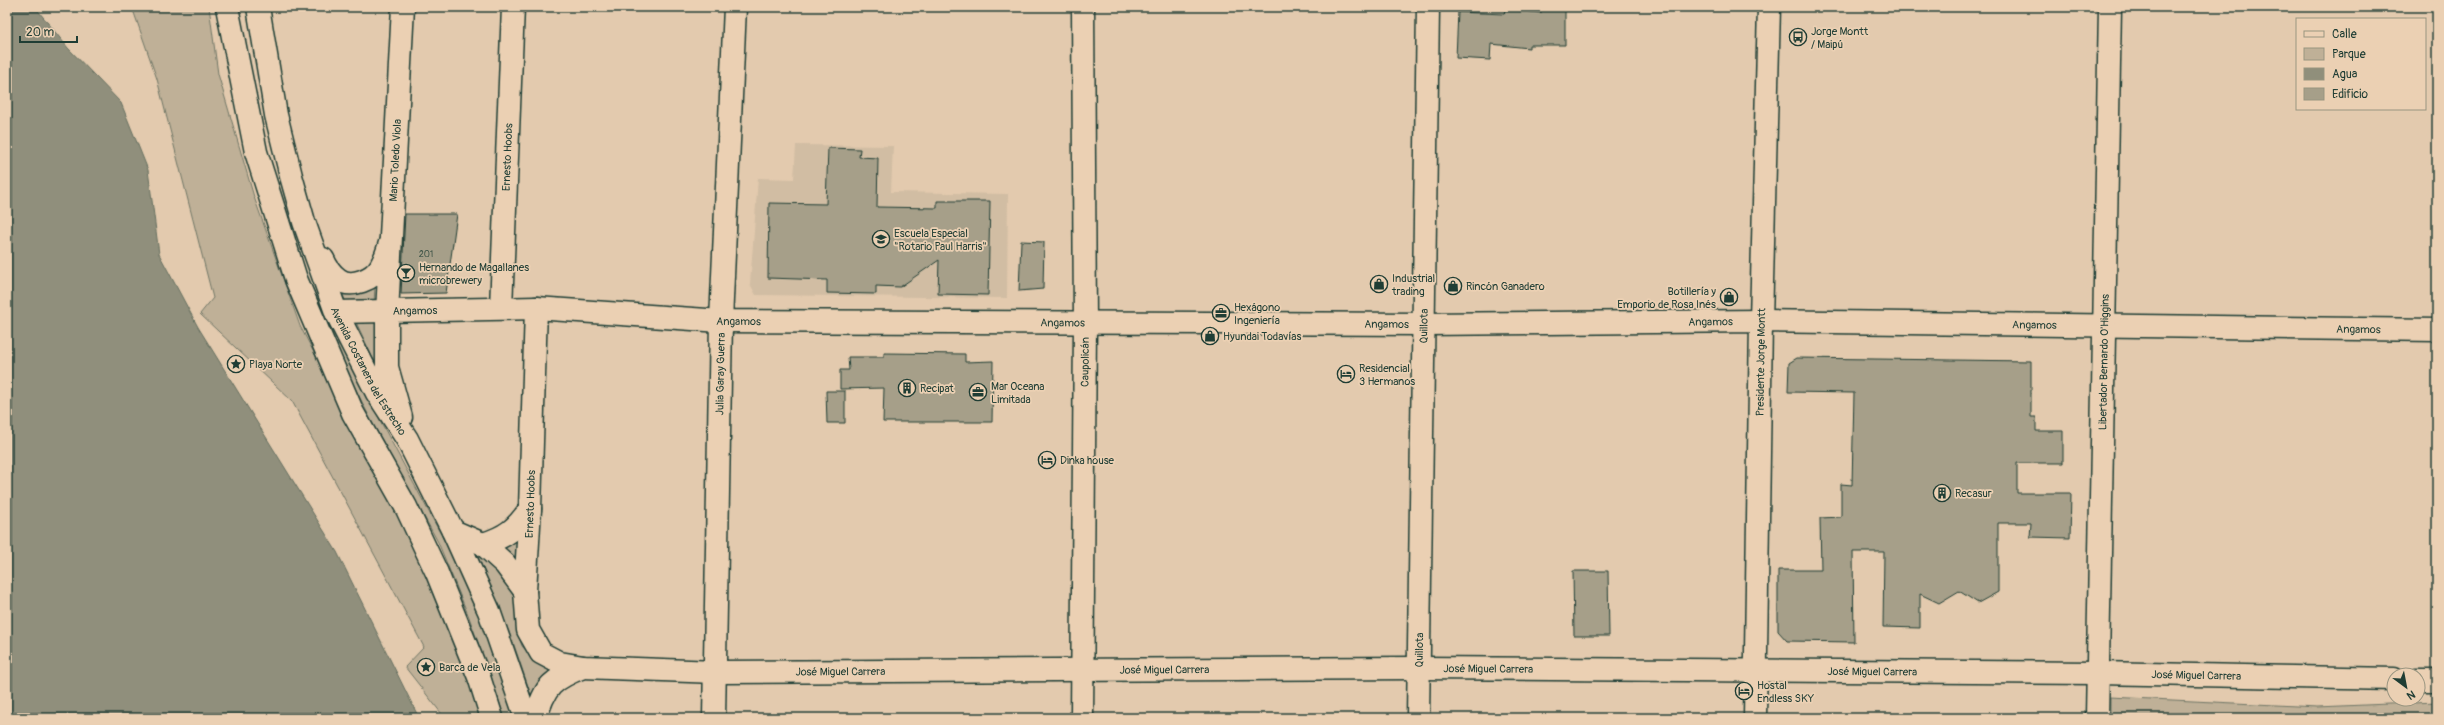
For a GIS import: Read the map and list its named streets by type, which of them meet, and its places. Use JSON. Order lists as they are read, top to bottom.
{
  "streets": {
    "street": [
      "Ernesto Hoobs",
      "Mario Toledo Viola",
      "Angamos",
      "Quillota",
      "Presidente Jorge Montt",
      "Caupolicán",
      "Libertador Bernardo O'Higgins",
      "Avenida Costanera del Estrecho",
      "Julia Garay Guerra",
      "José Miguel Carrera"
    ]
  },
  "crossings": [
    ["Ernesto Hoobs", "Angamos"],
    ["Ernesto Hoobs", "José Miguel Carrera"],
    ["Mario Toledo Viola", "Angamos"],
    ["Mario Toledo Viola", "Avenida Costanera del Estrecho"],
    ["Angamos", "Quillota"],
    ["Angamos", "Presidente Jorge Montt"],
    ["Angamos", "Caupolicán"],
    ["Angamos", "Libertador Bernardo O'Higgins"],
    ["Angamos", "Avenida Costanera del Estrecho"],
    ["Angamos", "Julia Garay Guerra"],
    ["Quillota", "José Miguel Carrera"],
    ["Presidente Jorge Montt", "José Miguel Carrera"],
    ["Caupolicán", "José Miguel Carrera"],
    ["Libertador Bernardo O'Higgins", "José Miguel Carrera"],
    ["Julia Garay Guerra", "José Miguel Carrera"]
  ],
  "places": {
    "bus stop": ["Jorge Montt / Maipú"],
    "school or university": ["Escuela Especial \"Rotario Paul Harris\""],
    "bar": ["Hernando de Magallanes microbrewery"],
    "shop": [
      "Industrial trading",
      "Rincón Ganadero",
      "Botillería y Emporio de Rosa Inés",
      "Hyundai Todavías"
    ],
    "office": ["Hexágono Ingeniería", "Mar Oceana Limitada"],
    "place": ["Playa Norte", "Barca de Vela"],
    "hotel": ["Residencial 3 Hermanos", "Dinka house", "Hostal Endless SKY"],
    "building": ["Recipat", "Recasur"]
  },
  "house_numbers": ["201"],
  "legend": [
    "Calle",
    "Parque",
    "Agua",
    "Edificio"
  ],
  "scale_bar": "20 m",
  "north": "bottom right"
}
